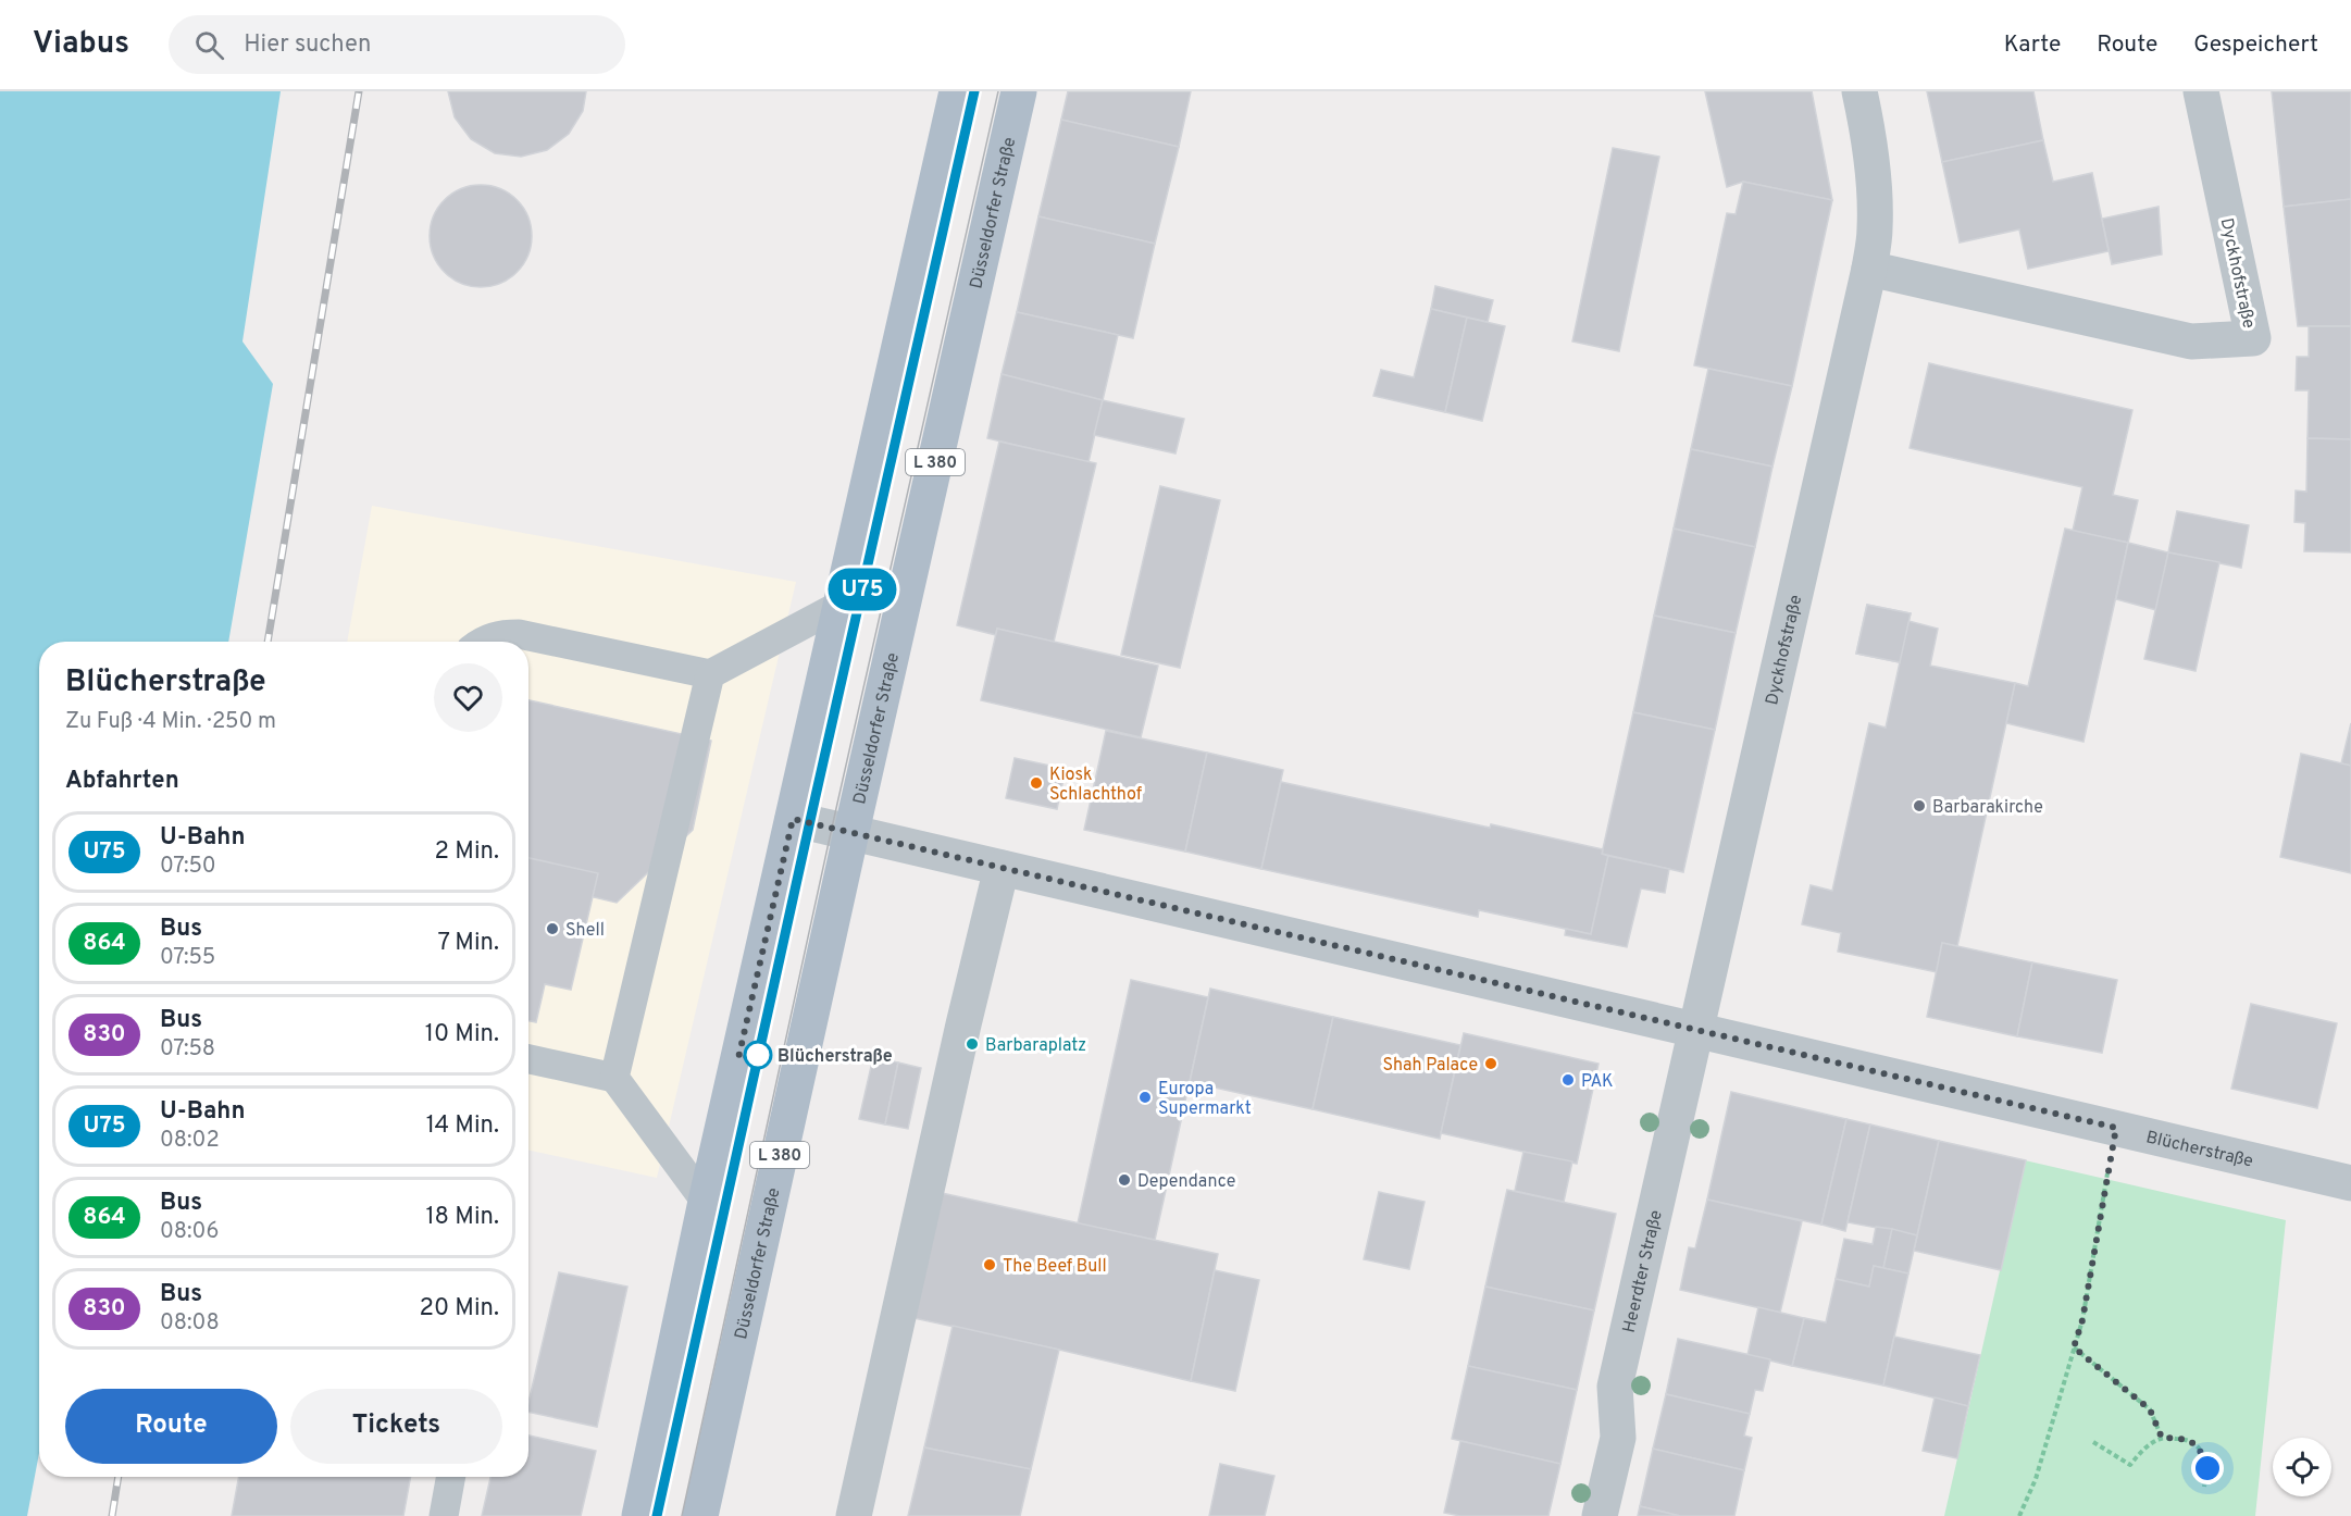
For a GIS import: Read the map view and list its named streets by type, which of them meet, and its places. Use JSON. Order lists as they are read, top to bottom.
{
  "streets": {
    "main road": ["Düsseldorfer Straße", "L 380"],
    "street": ["Dyckhofstraße", "Blücherstraße", "Heerdter Straße"]
  },
  "crossings": [
    ["Düsseldorfer Straße", "Blücherstraße"],
    ["Dyckhofstraße", "Blücherstraße"],
    ["Dyckhofstraße", "Heerdter Straße"],
    ["Blücherstraße", "Heerdter Straße"]
  ],
  "places": [
    "Kiosk Schlachthof",
    "Barbarakirche",
    "Shell",
    "Barbaraplatz",
    "Blücherstraße",
    "Shah Palace",
    "PAK",
    "Europa Supermarkt",
    "Dependance",
    "The Beef Bull"
  ],
  "lines": ["metro line U75"],
  "page": {
    "header": "Viabus",
    "search": "Hier suchen",
    "nav": ["Karte", "Route", "Gespeichert"],
    "on_map": "U75",
    "heading": [
      ["Blücherstraße", "Zu Fuß · 4 Min. · 250 m"],
      "Abfahrten"
    ],
    "list": [
      {
        "mark": "U75",
        "name": "U-Bahn",
        "note": "07:50",
        "value": "2 Min."
      },
      {
        "mark": "864",
        "name": "Bus",
        "note": "07:55",
        "value": "7 Min."
      },
      {
        "mark": "830",
        "name": "Bus",
        "note": "07:58",
        "value": "10 Min."
      },
      {
        "mark": "U75",
        "name": "U-Bahn",
        "note": "08:02",
        "value": "14 Min."
      },
      {
        "mark": "864",
        "name": "Bus",
        "note": "08:06",
        "value": "18 Min."
      },
      {
        "mark": "830",
        "name": "Bus",
        "note": "08:08",
        "value": "20 Min."
      }
    ],
    "buttons": ["Route", "Tickets"]
  }
}
